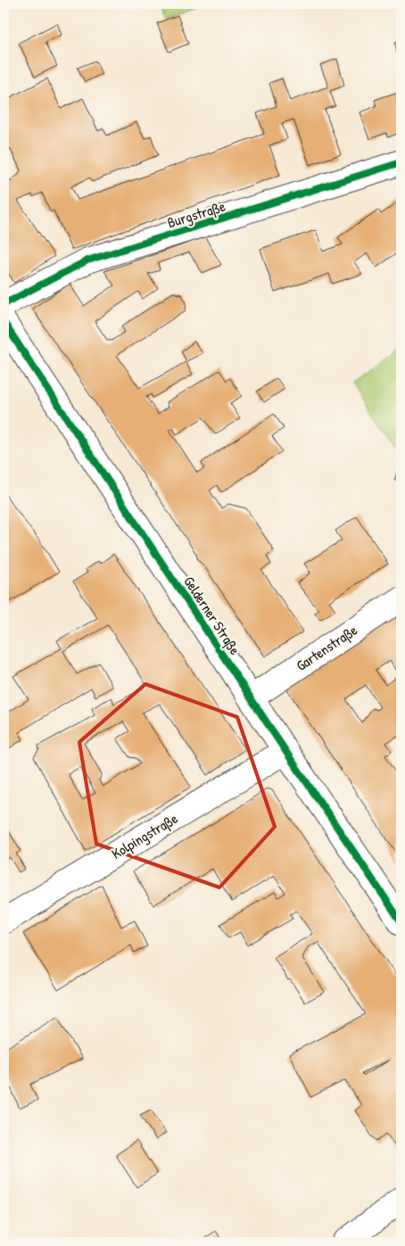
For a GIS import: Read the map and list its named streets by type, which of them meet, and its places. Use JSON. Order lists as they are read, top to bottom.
{
  "streets": {
    "street": [
      "Burgstraße",
      "Gelderner Straße",
      "Gartenstraße",
      "Kolpingstraße"
    ]
  },
  "crossings": [
    ["Gelderner Straße", "Gartenstraße"],
    ["Gelderner Straße", "Kolpingstraße"]
  ]
}
